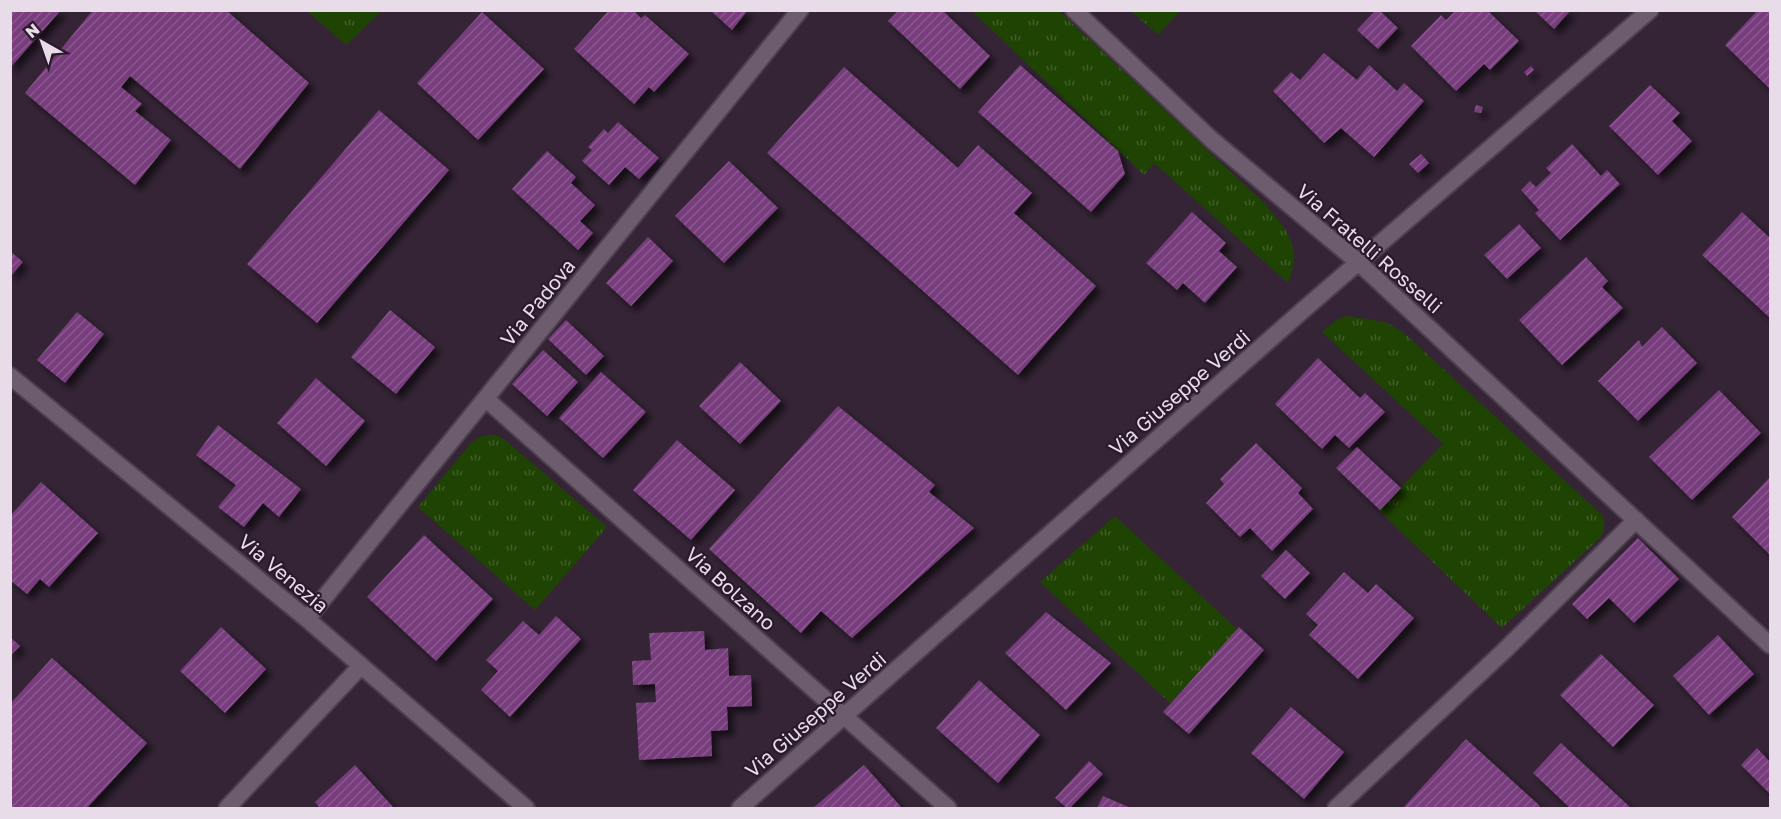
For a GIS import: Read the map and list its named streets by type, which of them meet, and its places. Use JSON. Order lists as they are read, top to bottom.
{
  "streets": {
    "street": [
      "Via Fratelli Rosselli",
      "Via Padova",
      "Via Giuseppe Verdi",
      "Via Venezia",
      "Via Bolzano"
    ]
  },
  "crossings": [
    ["Via Fratelli Rosselli", "Via Giuseppe Verdi"],
    ["Via Padova", "Via Venezia"],
    ["Via Padova", "Via Bolzano"],
    ["Via Giuseppe Verdi", "Via Bolzano"]
  ],
  "north": "top left"
}
